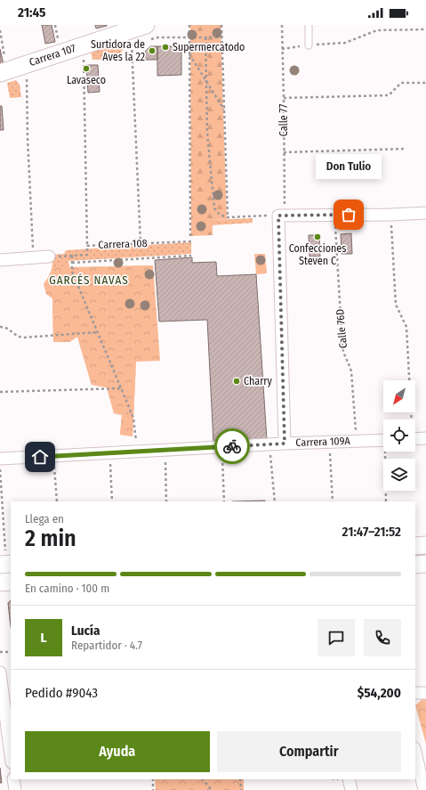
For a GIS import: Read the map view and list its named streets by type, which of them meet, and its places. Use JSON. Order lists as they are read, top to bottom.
{
  "streets": {
    "street": ["Carrera 107", "Carrera 109A"],
    "path": ["Calle 77", "Carrera 108", "Calle 76D"]
  },
  "crossings": [
    ["Calle 76D", "Carrera 109A"]
  ],
  "districts": ["GARCÉS NAVAS"],
  "places": [
    "Supermercatodo",
    "Surtidora de Aves la 22",
    "Lavaseco",
    "Don Tulio",
    "Confecciones Steven C",
    "Charry"
  ],
  "north": "bottom left",
  "page": {
    "status": "21:45",
    "bubble": "Don Tulio",
    "heading": ["2 min", "Llega en", "21:47–21:52"],
    "panel": [
      "Lucía",
      "Repartidor · 4.7",
      "Pedido #9043",
      "$54,200"
    ],
    "bar": "En camino · 100 m",
    "round": "L",
    "buttons": ["Ayuda", "Compartir"]
  }
}
